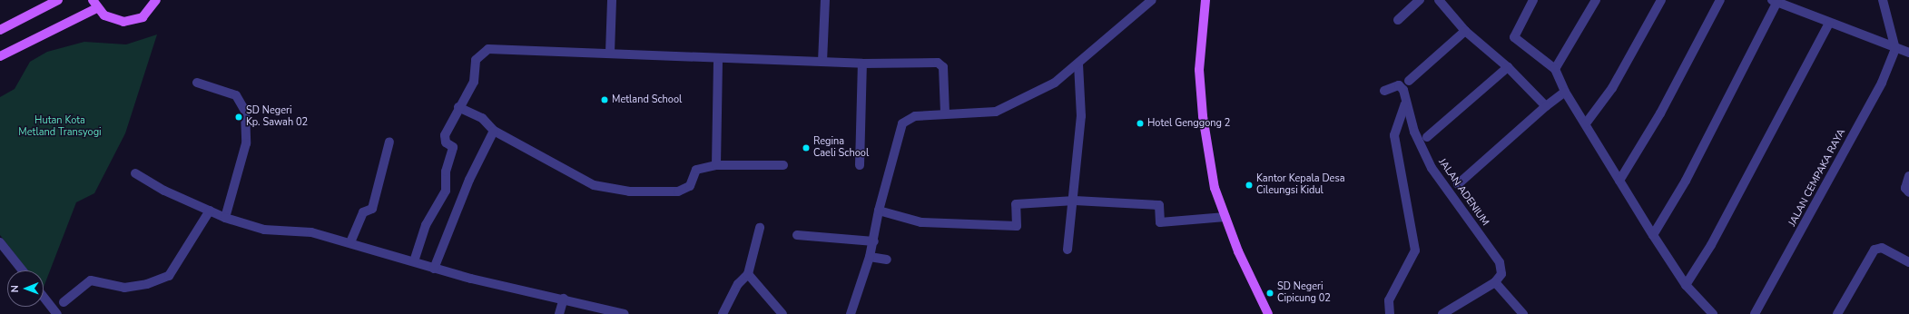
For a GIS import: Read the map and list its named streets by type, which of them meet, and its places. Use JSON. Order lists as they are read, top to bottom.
{
  "streets": {
    "street": ["JALAN CEMPAKA RAYA", "JALAN ADENIUM"]
  },
  "parks": ["Hutan Kota Metland Transyogi"],
  "places": [
    "Metland School",
    "SD Negeri Kp. Sawah 02",
    "Hotel Genggong 2",
    "Regina Caeli School",
    "Kantor Kepala Desa Cileungsi Kidul",
    "SD Negeri Cipicung 02"
  ],
  "north": "left"
}
